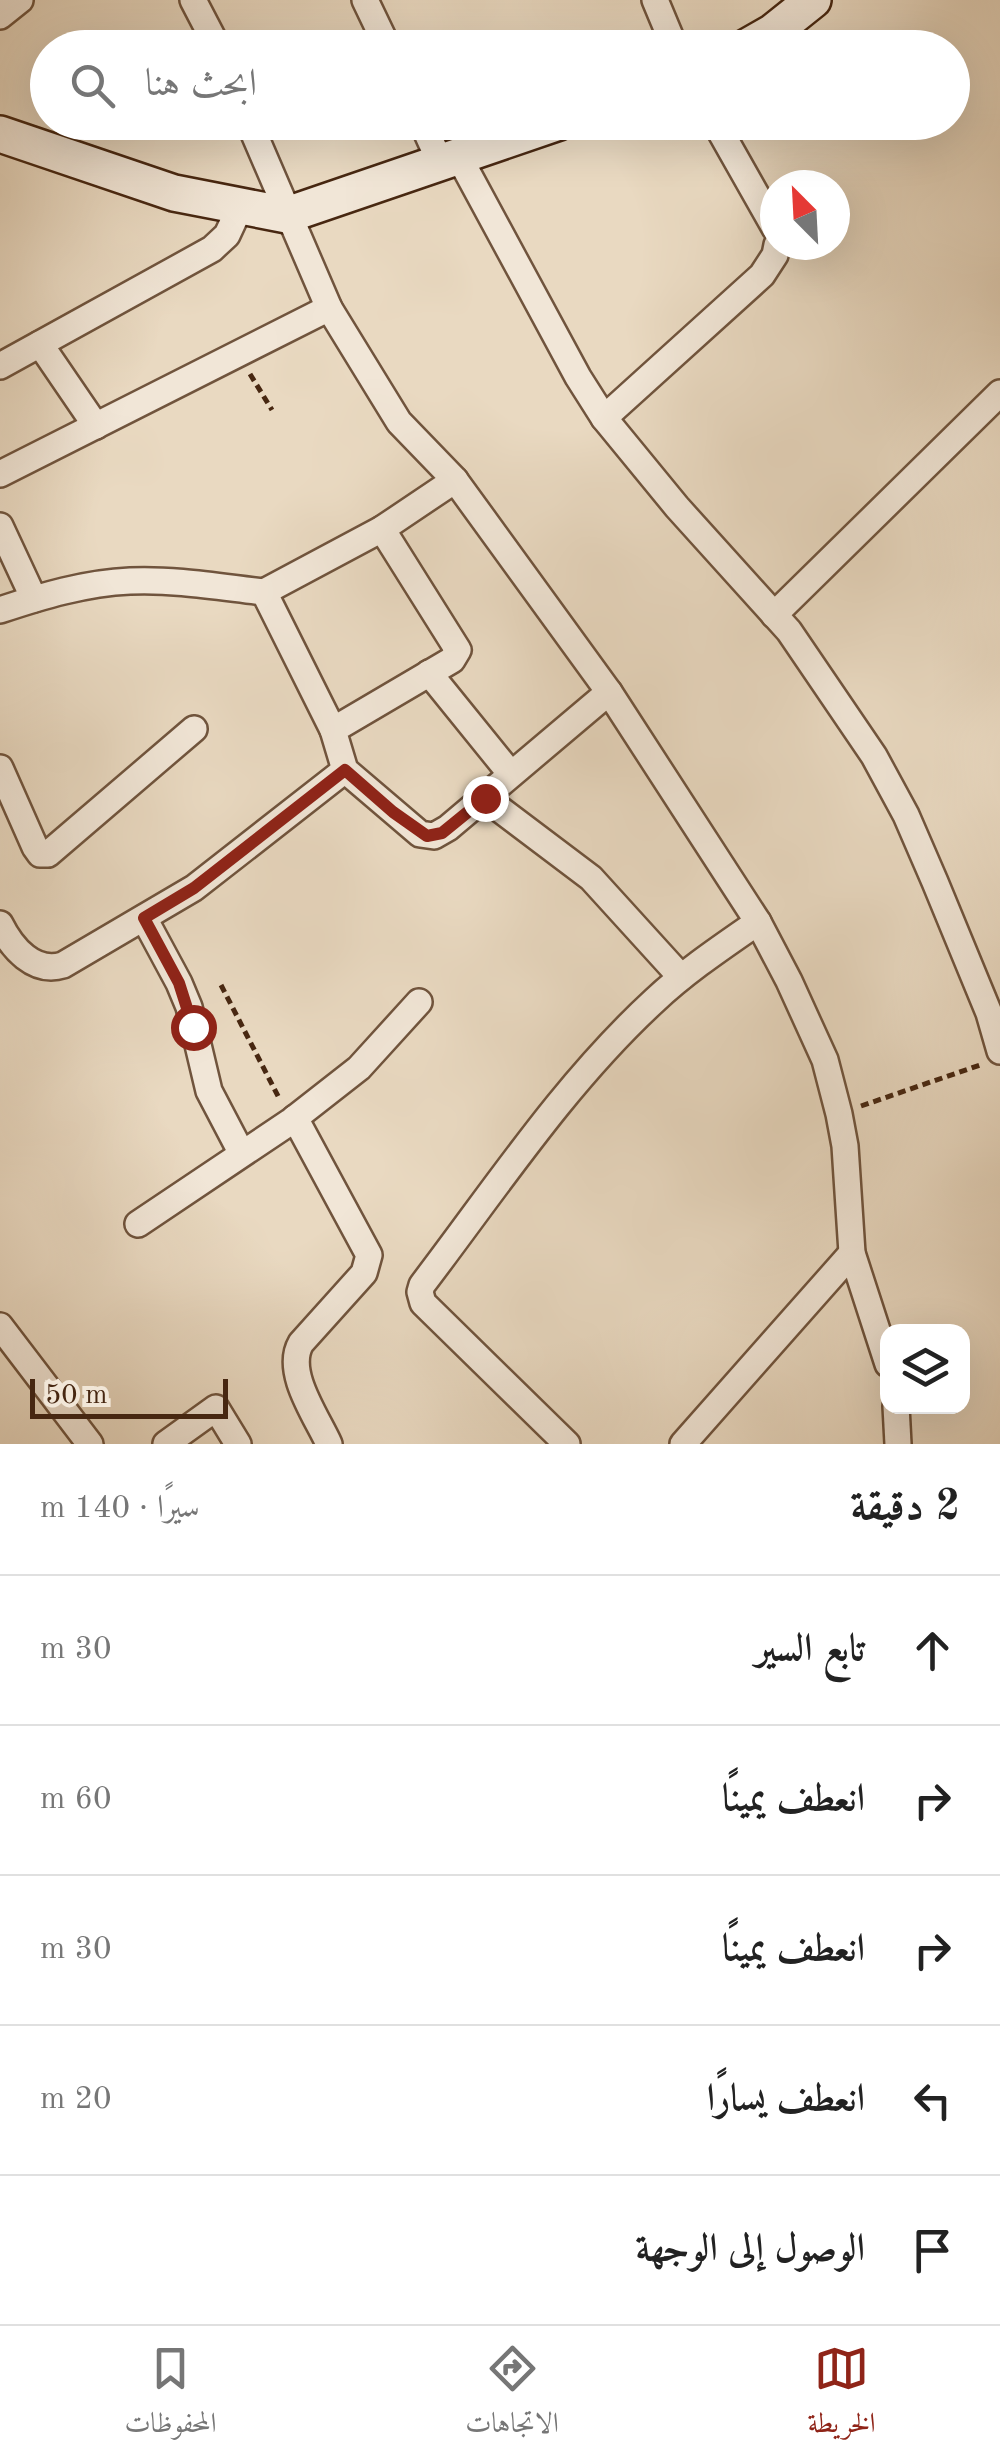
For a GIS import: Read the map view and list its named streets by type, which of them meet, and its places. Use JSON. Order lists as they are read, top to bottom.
{
  "scale_bar": "50 m",
  "north": "top left",
  "page": {
    "search": "ابحث هنا",
    "scale": "50 m",
    "heading": ["2 دقيقة", "سيرًا · 140 m"],
    "list": [
      ["تابع السير", "30 m"],
      ["انعطف يمينًا", "60 m"],
      ["انعطف يمينًا", "30 m"],
      ["انعطف يسارًا", "20 m"],
      "الوصول إلى الوجهة"
    ],
    "nav": ["الخريطة", "الاتجاهات", "المحفوظات"]
  }
}
